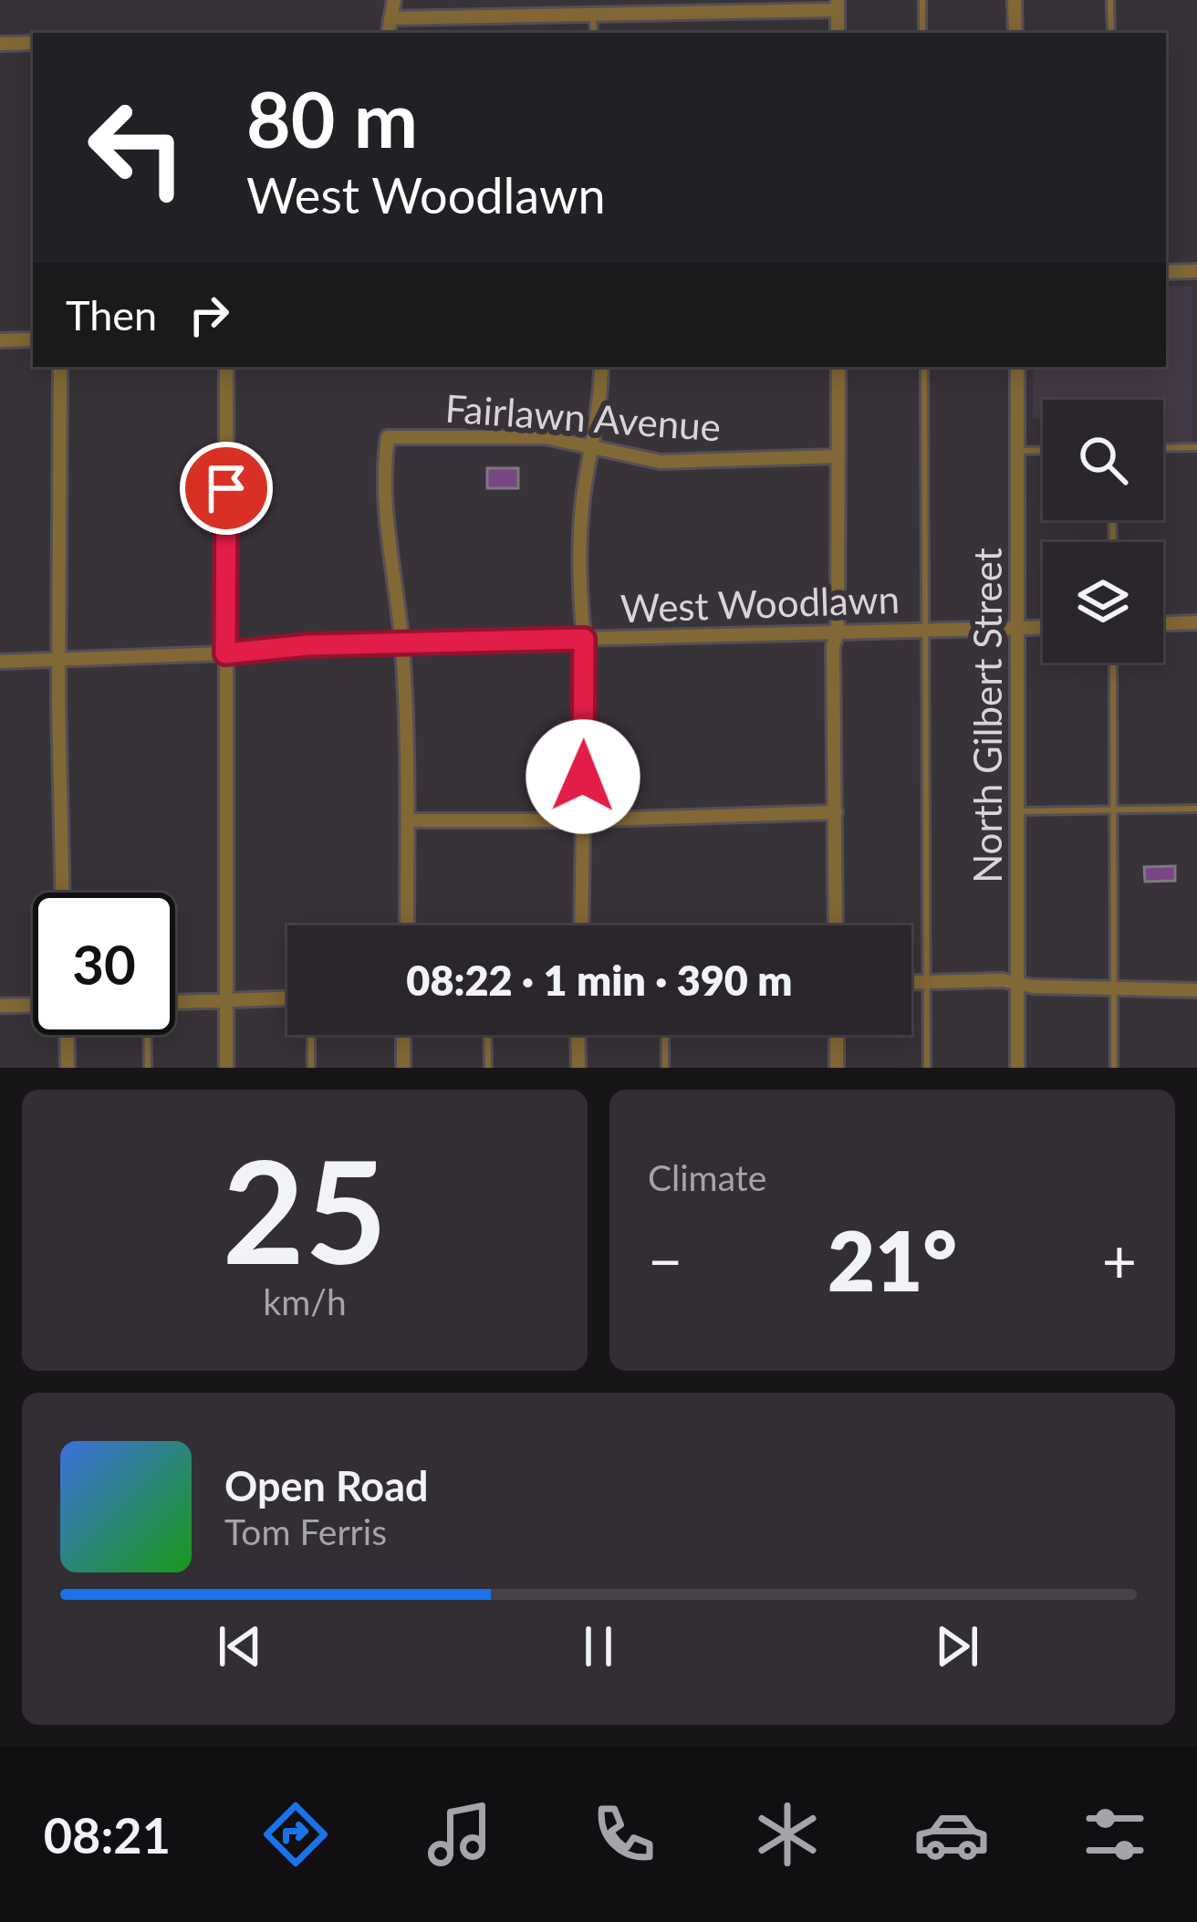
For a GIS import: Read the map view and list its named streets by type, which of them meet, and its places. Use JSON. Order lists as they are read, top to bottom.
{
  "streets": {
    "street": ["Fairlawn Avenue", "West Woodlawn", "North Gilbert Street"]
  },
  "crossings": [
    ["Fairlawn Avenue", "West Woodlawn"],
    ["West Woodlawn", "North Gilbert Street"]
  ],
  "page": {
    "turn": ["80 m", "West Woodlawn"],
    "then": "Then",
    "limit": "30",
    "trip": "08:22 · 1 min · 390 m",
    "tile": [
      ["25", "km/h"],
      "Climate"
    ],
    "heat": ["−", "21°", "+"],
    "song": ["Open Road", "Tom Ferris"],
    "tabs": "08:21"
  }
}
